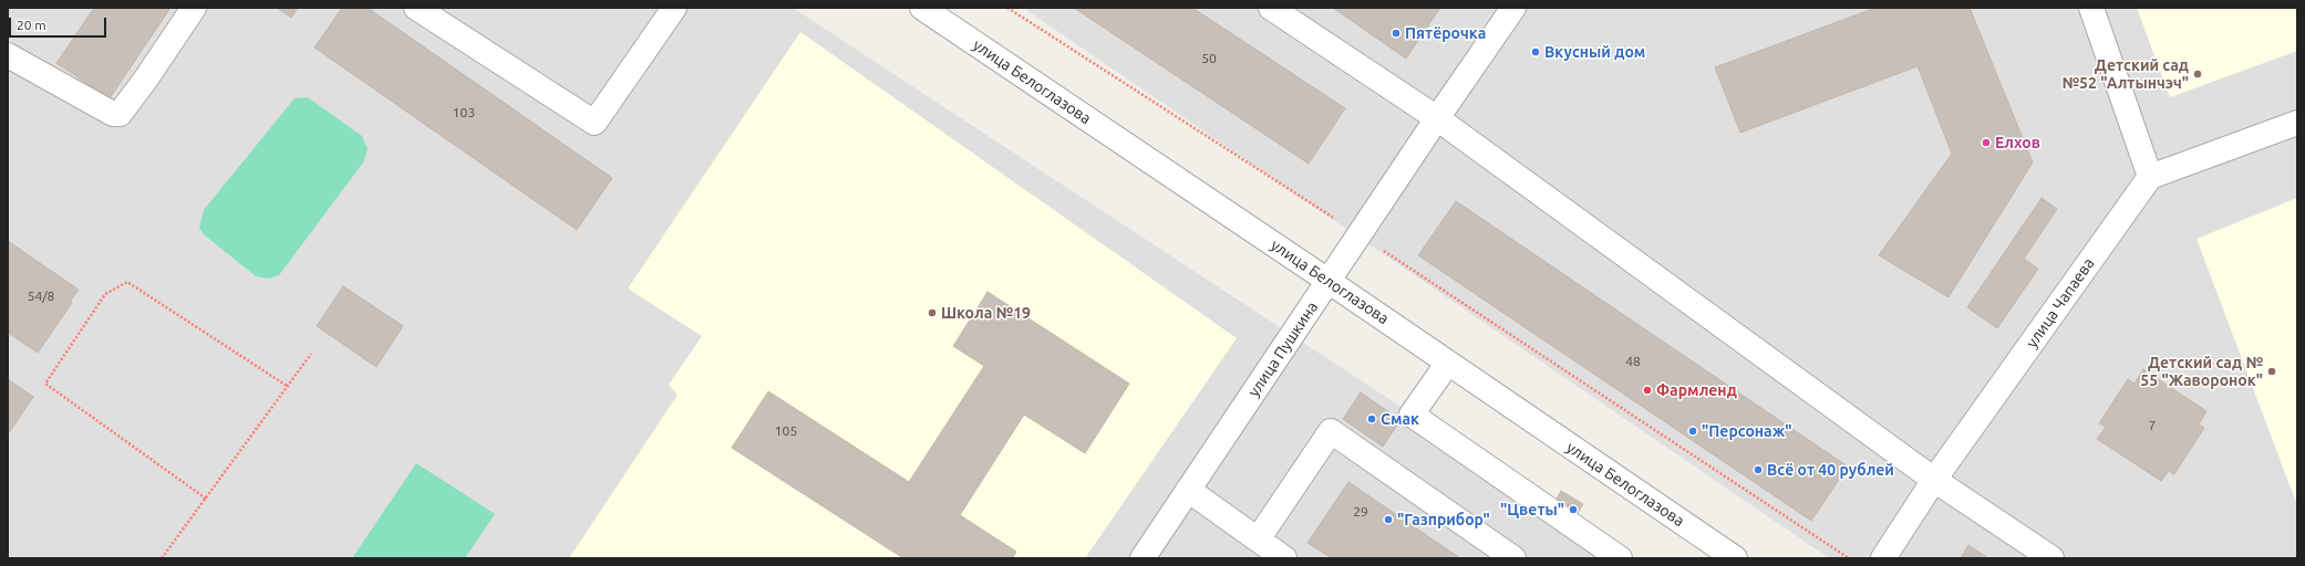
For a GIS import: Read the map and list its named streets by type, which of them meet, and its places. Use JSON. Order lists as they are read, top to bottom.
{
  "streets": {
    "street": ["улица Белоглазова", "улица Чапаева", "улица Пушкина"]
  },
  "crossings": [
    ["улица Белоглазова", "улица Пушкина"]
  ],
  "places": [
    "Пятёрочка",
    "Вкусный дом",
    "Детский сад №52 \"Алтынчэч\"",
    "Елхов",
    "Школа №19",
    "Детский сад № 55 \"Жаворонок\"",
    "Фармленд",
    "Смак",
    "\"Персонаж\"",
    "Всё от 40 рублей",
    "\"Цветы\"",
    "\"Газприбор\""
  ],
  "house_numbers": [
    "50",
    "103",
    "54/8",
    "48",
    "7",
    "105",
    "29"
  ],
  "scale_bar": "20 m"
}
